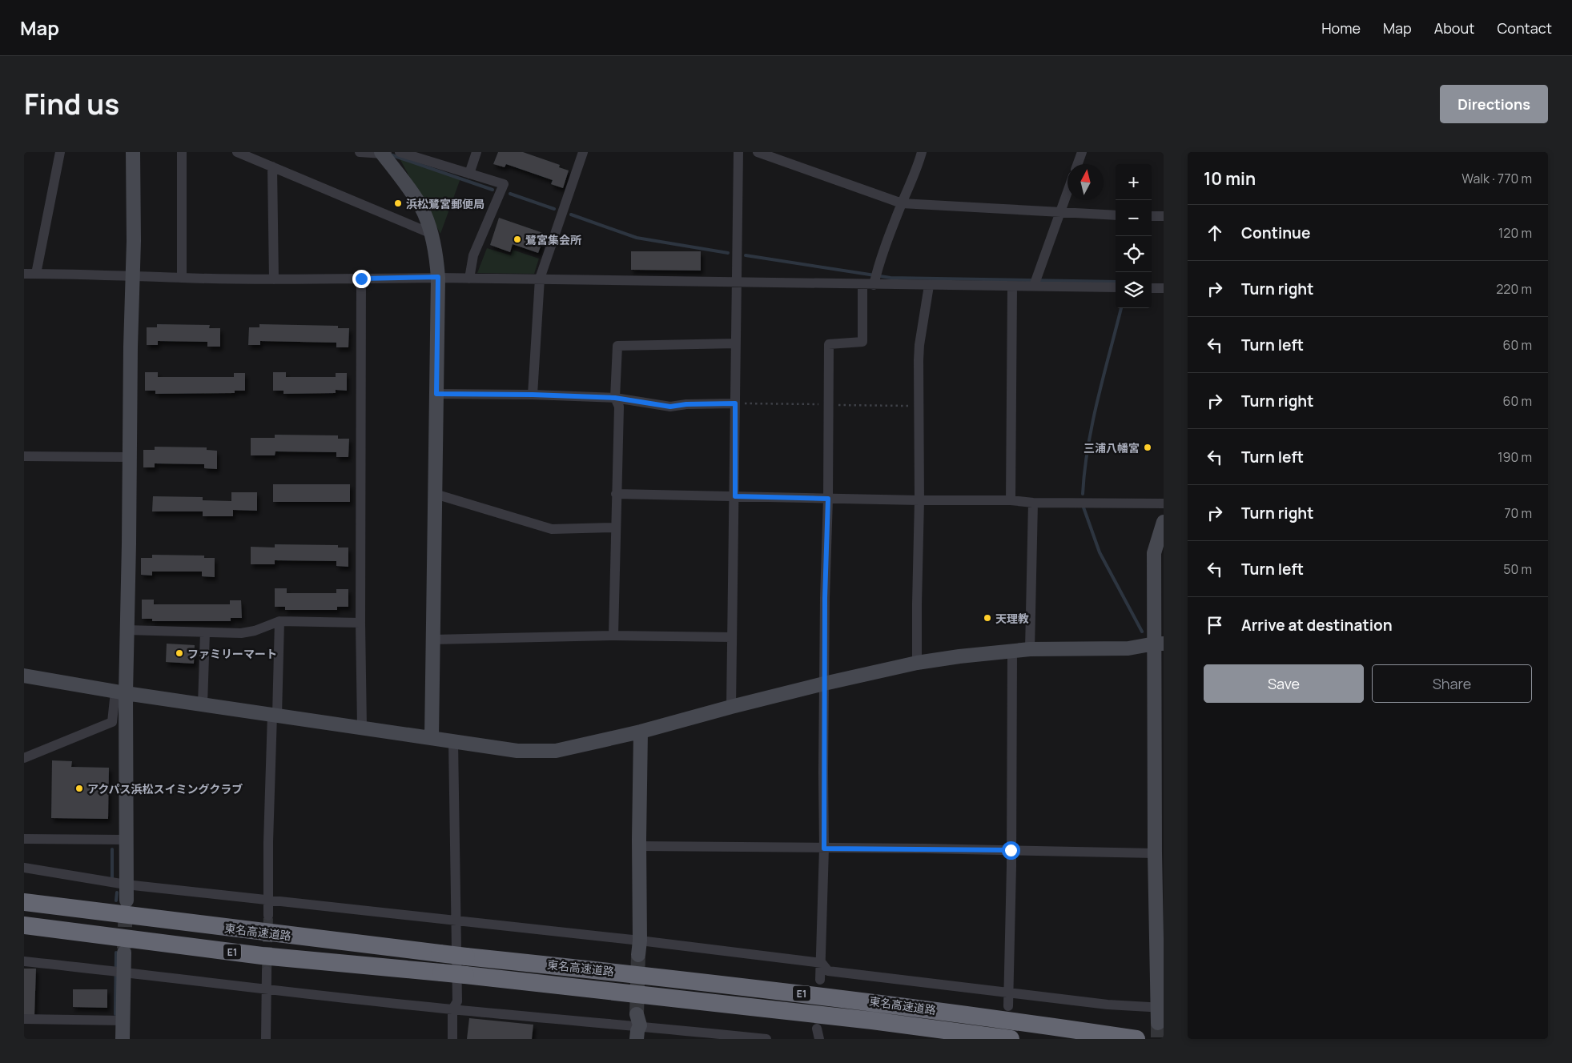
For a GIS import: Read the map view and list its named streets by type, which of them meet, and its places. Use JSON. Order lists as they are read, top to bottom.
{
  "streets": {
    "highway": ["東名高速道路", "E1"]
  },
  "places": [
    "浜松鷺宮郵便局",
    "鷺宮集会所",
    "三浦八幡宮",
    "天理教",
    "ファミリーマート",
    "アクパス浜松スイミングクラブ"
  ],
  "north": "top",
  "page": {
    "header": "Map",
    "nav": [
      "Home",
      "Map",
      "About",
      "Contact"
    ],
    "title": "Find us",
    "buttons": [
      "Directions",
      ["Save", "Share"]
    ],
    "heading": ["10 min", "Walk · 770 m"],
    "map_buttons": ["+", "−"],
    "list": [
      ["Continue", "120 m"],
      ["Turn right", "220 m"],
      ["Turn left", "60 m"],
      ["Turn right", "60 m"],
      ["Turn left", "190 m"],
      ["Turn right", "70 m"],
      ["Turn left", "50 m"],
      "Arrive at destination"
    ]
  }
}
